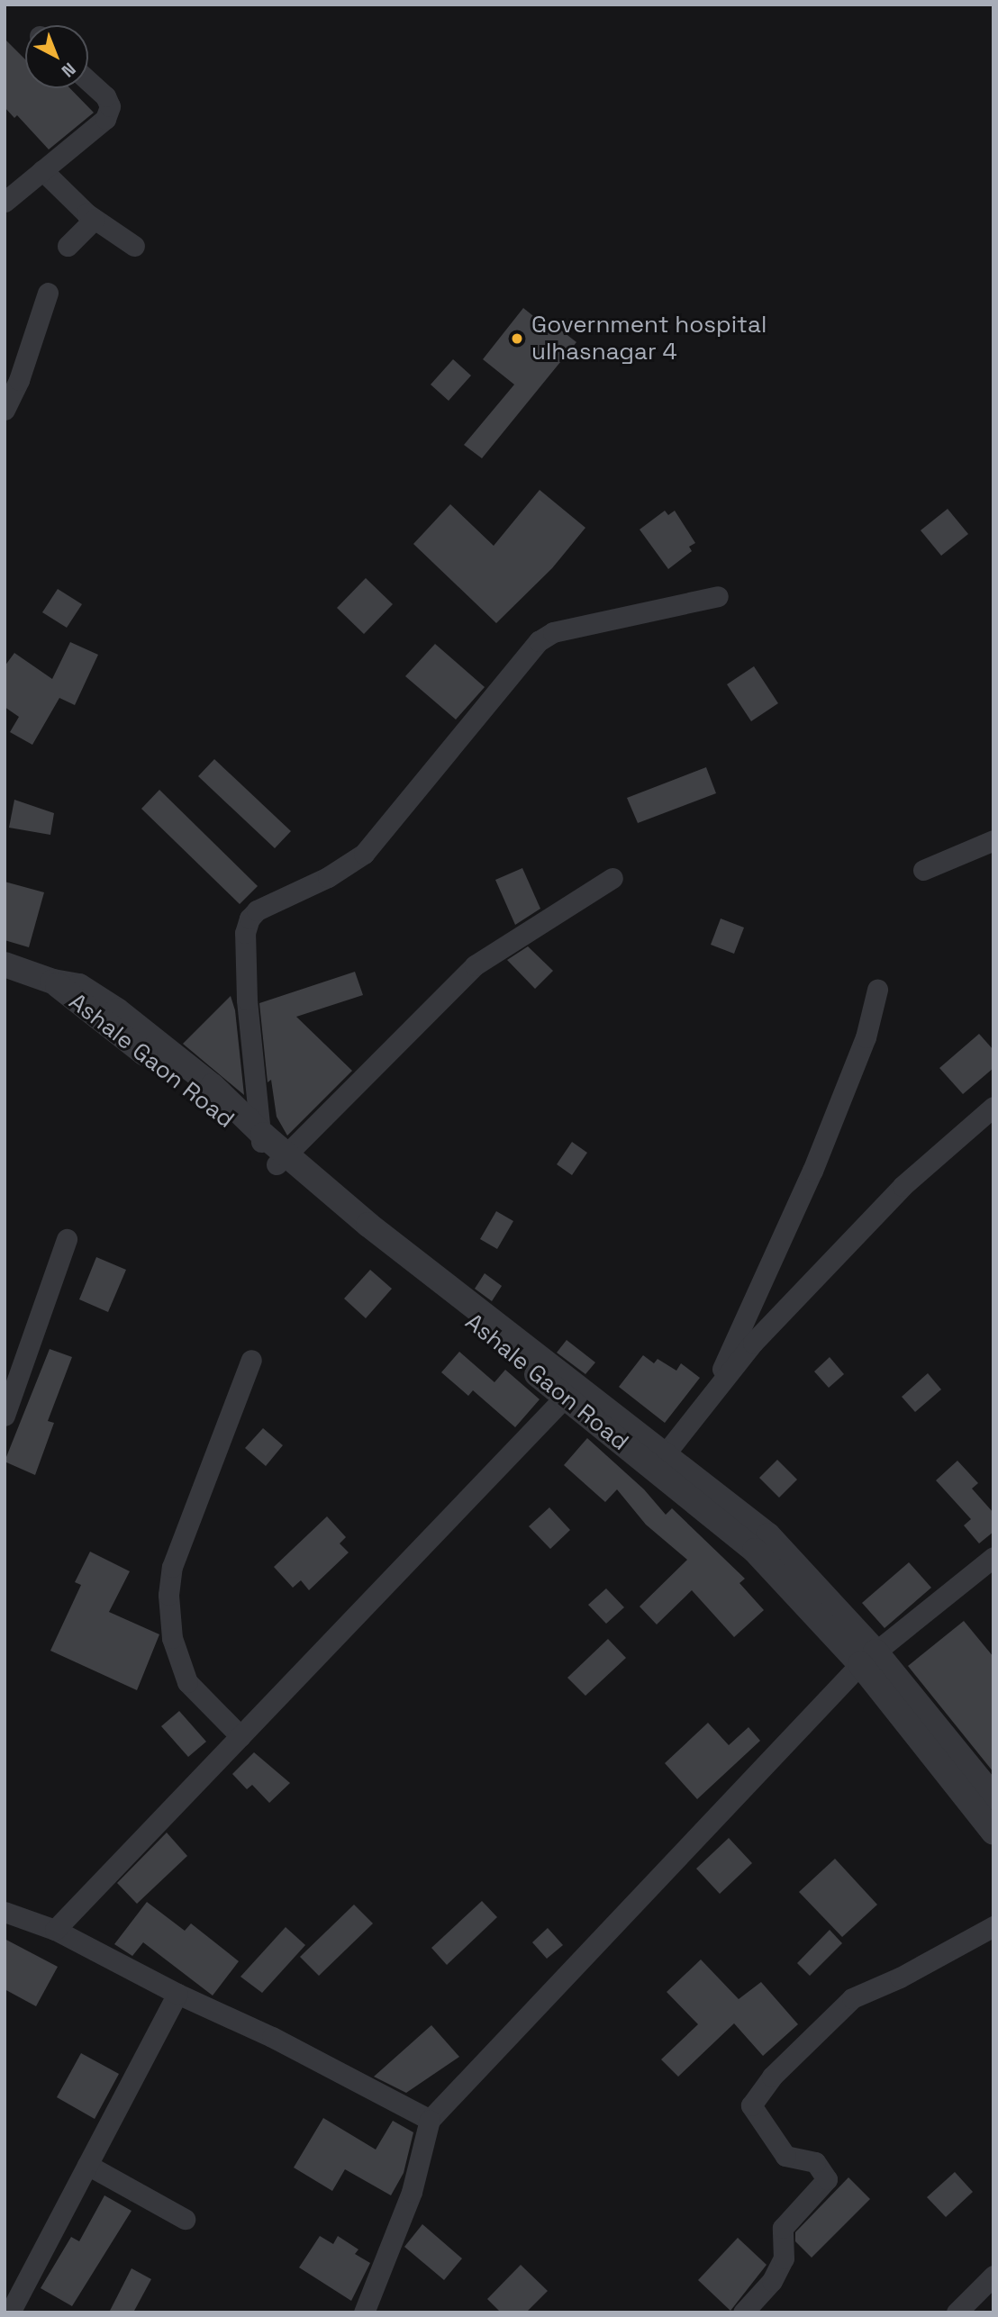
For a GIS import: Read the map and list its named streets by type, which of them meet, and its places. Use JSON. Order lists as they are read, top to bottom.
{
  "streets": {
    "street": ["Ashale Gaon Road"]
  },
  "places": ["Government hospital ulhasnagar 4"],
  "north": "bottom right"
}
